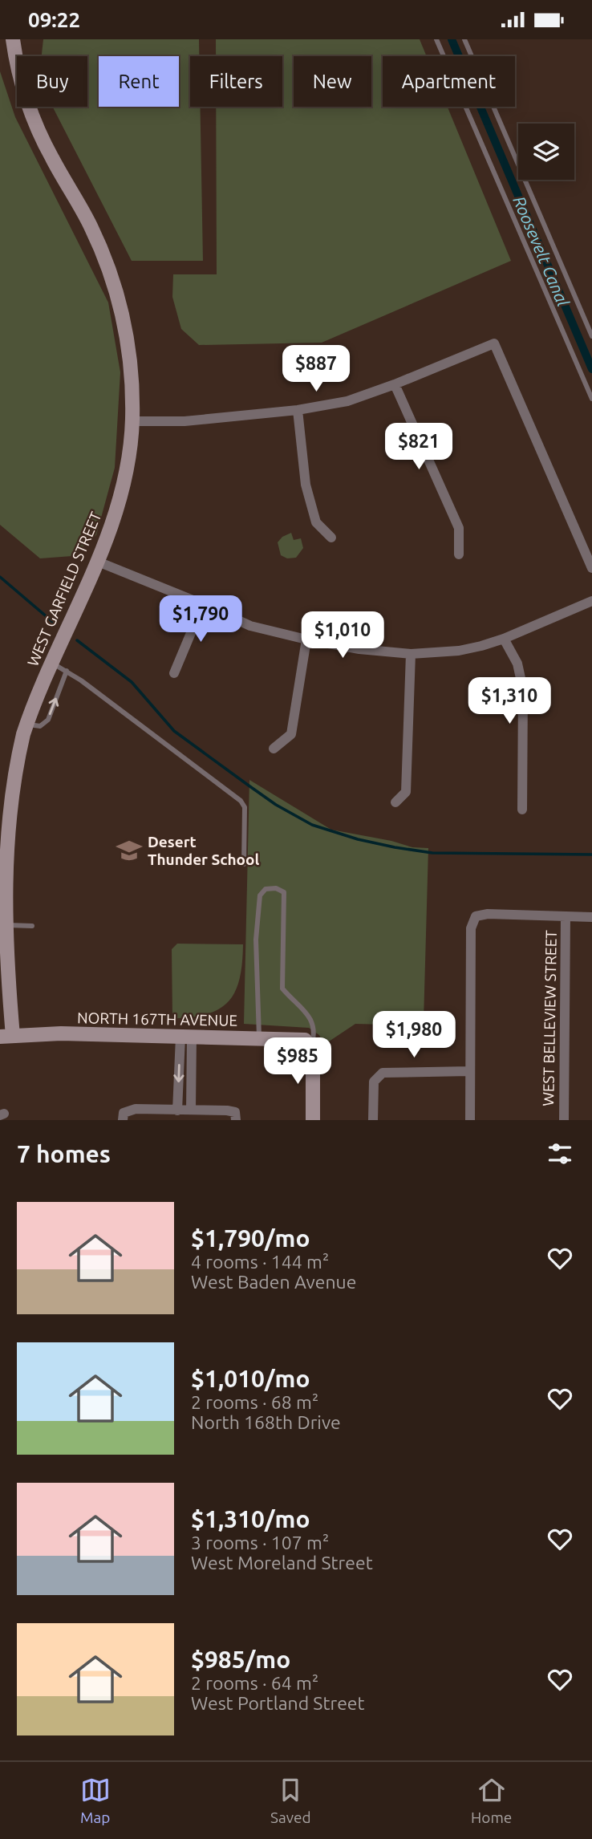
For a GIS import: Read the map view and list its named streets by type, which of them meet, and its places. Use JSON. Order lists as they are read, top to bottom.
{
  "streets": {
    "street": ["WEST GARFIELD STREET", "WEST BELLEVIEW STREET", "NORTH 167TH AVENUE"]
  },
  "crossings": [
    ["WEST GARFIELD STREET", "NORTH 167TH AVENUE"]
  ],
  "water": ["Roosevelt Canal"],
  "places": {
    "school or university": ["Desert Thunder School"]
  },
  "page": {
    "status": "09:22",
    "chip": [
      "Buy",
      "Rent",
      "Filters",
      "New",
      "Apartment"
    ],
    "price": [
      "$887",
      "$821",
      "$1,790",
      "$1,010",
      "$1,310",
      "$1,980",
      "$985"
    ],
    "heading": "7 homes",
    "list": [
      {
        "name": "$1,790/mo",
        "note": "4 rooms · 144 m² · West Baden Avenue"
      },
      {
        "name": "$1,010/mo",
        "note": "2 rooms · 68 m² · North 168th Drive"
      },
      {
        "name": "$1,310/mo",
        "note": "3 rooms · 107 m² · West Moreland Street"
      },
      {
        "name": "$985/mo",
        "note": "2 rooms · 64 m² · West Portland Street"
      }
    ],
    "tabs": ["Map", "Saved", "Home"]
  }
}
